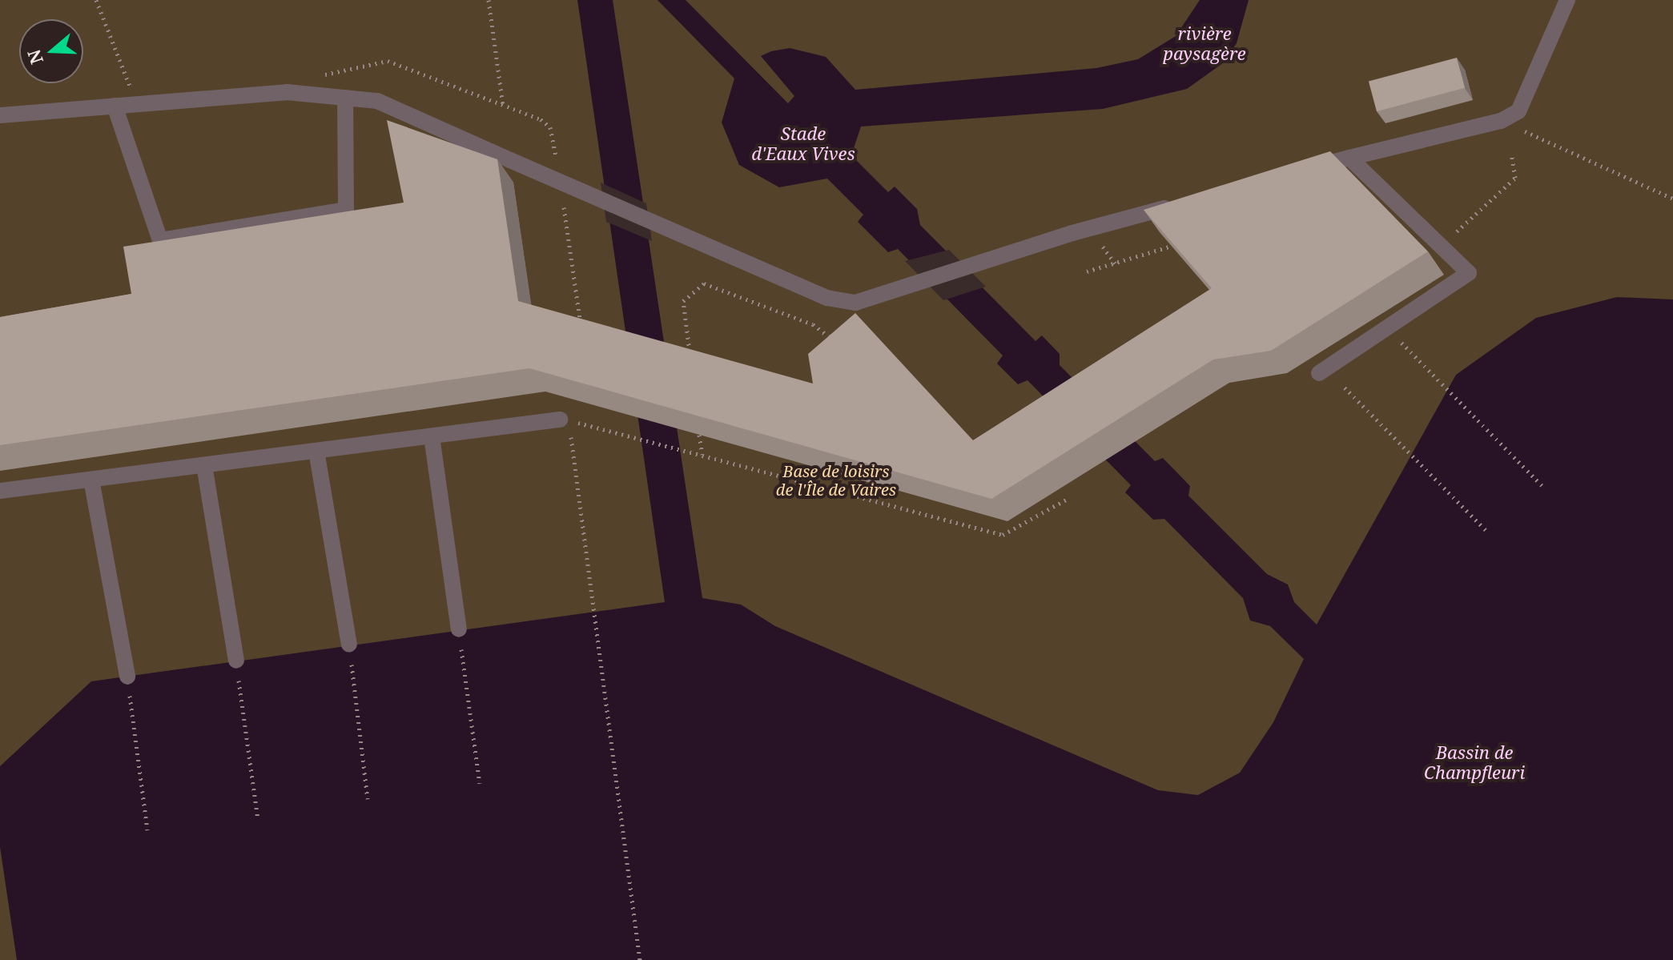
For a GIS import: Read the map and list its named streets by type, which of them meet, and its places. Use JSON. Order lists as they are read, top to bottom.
{
  "water": ["rivière paysagère", "Stade d'Eaux Vives", "Bassin de Champfleuri"],
  "parks": ["Base de loisirs de l'Île de Vaires"],
  "north": "left"
}
